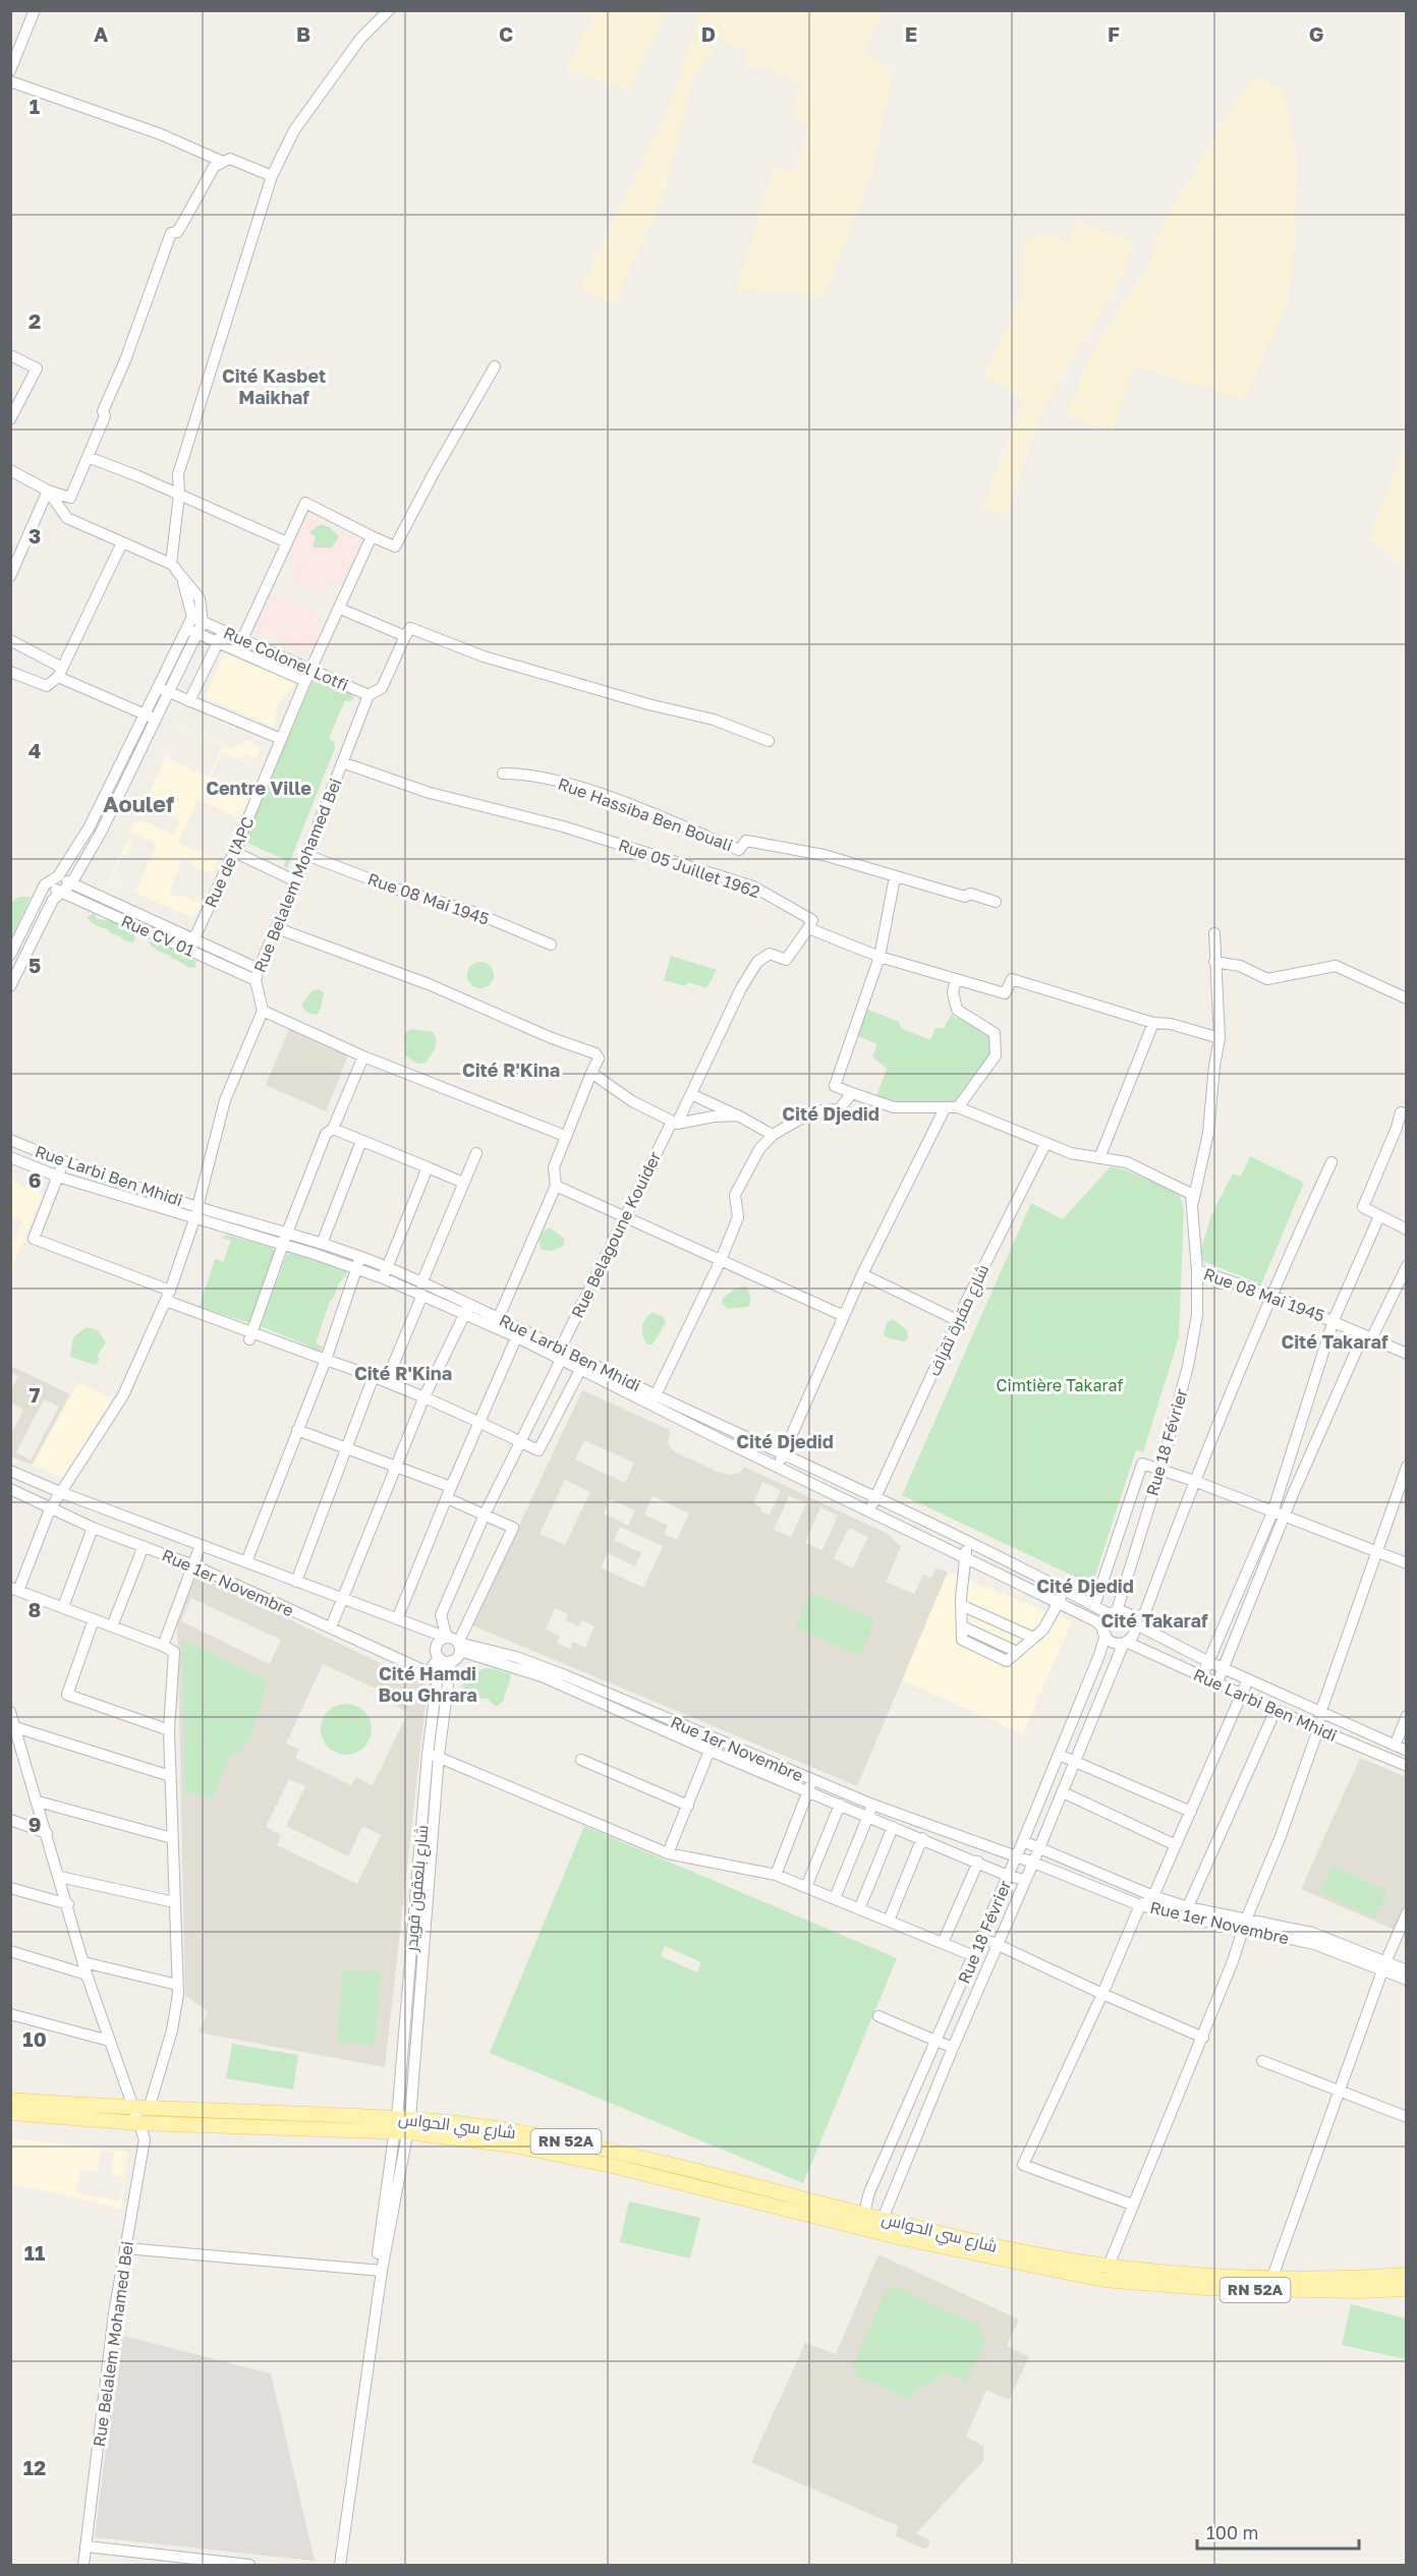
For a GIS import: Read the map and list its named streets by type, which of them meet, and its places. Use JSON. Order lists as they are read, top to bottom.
{
  "streets": {
    "main road": ["شارع سي الحواس", "RN 52A"],
    "street": [
      "Rue Colonel Lotfi",
      "Rue Hassiba Ben Bouali",
      "Rue de l'APC",
      "Rue 05 Juillet 1962",
      "Rue Belalem Mohamed Bei",
      "Rue 08 Mai 1945",
      "Rue CV 01",
      "Rue Larbi Ben Mhidi",
      "Rue Belagoune Kouider",
      "شارع مقبرة تقراف",
      "Rue 18 Février",
      "Rue 1er Novembre",
      "شارع بلعقون قويدر"
    ]
  },
  "crossings": [
    ["Rue Colonel Lotfi", "Rue de l'APC"],
    ["Rue Colonel Lotfi", "Rue Belalem Mohamed Bei"],
    ["Rue de l'APC", "Rue CV 01"],
    ["Rue 05 Juillet 1962", "Rue Belalem Mohamed Bei"],
    ["Rue 05 Juillet 1962", "Rue Belagoune Kouider"],
    ["Rue Belalem Mohamed Bei", "Rue 08 Mai 1945"],
    ["Rue Belalem Mohamed Bei", "Rue CV 01"],
    ["Rue Belalem Mohamed Bei", "شارع سي الحواس"],
    ["Rue 08 Mai 1945", "Rue 18 Février"],
    ["Rue Larbi Ben Mhidi", "Rue Belagoune Kouider"],
    ["Rue Larbi Ben Mhidi", "شارع مقبرة تقراف"],
    ["Rue Larbi Ben Mhidi", "Rue 18 Février"],
    ["Rue Belagoune Kouider", "Rue 1er Novembre"],
    ["Rue Belagoune Kouider", "شارع بلعقون قويدر"],
    ["Rue 18 Février", "Rue 1er Novembre"],
    ["Rue 18 Février", "شارع سي الحواس"],
    ["Rue 1er Novembre", "شارع بلعقون قويدر"],
    ["شارع بلعقون قويدر", "شارع سي الحواس"],
    ["شارع سي الحواس", "RN 52A"]
  ],
  "districts": [
    "Cité Kasbet Maikhaf",
    "Centre Ville",
    "Aoulef",
    "Cité R'Kina",
    "Cité Djedid",
    "Cité Takaraf",
    "Cité R'Kina",
    "Cité Djedid",
    "Cité Djedid",
    "Cité Takaraf",
    "Cité Hamdi Bou Ghrara"
  ],
  "parks": ["Cimtière Takaraf"],
  "scale_bar": "100 m",
  "grid": {
    "columns": [
      "A",
      "B",
      "C",
      "D",
      "E",
      "F",
      "G"
    ],
    "rows": [
      "1",
      "2",
      "3",
      "4",
      "5",
      "6",
      "7",
      "8",
      "9",
      "10",
      "11",
      "12"
    ]
  }
}
